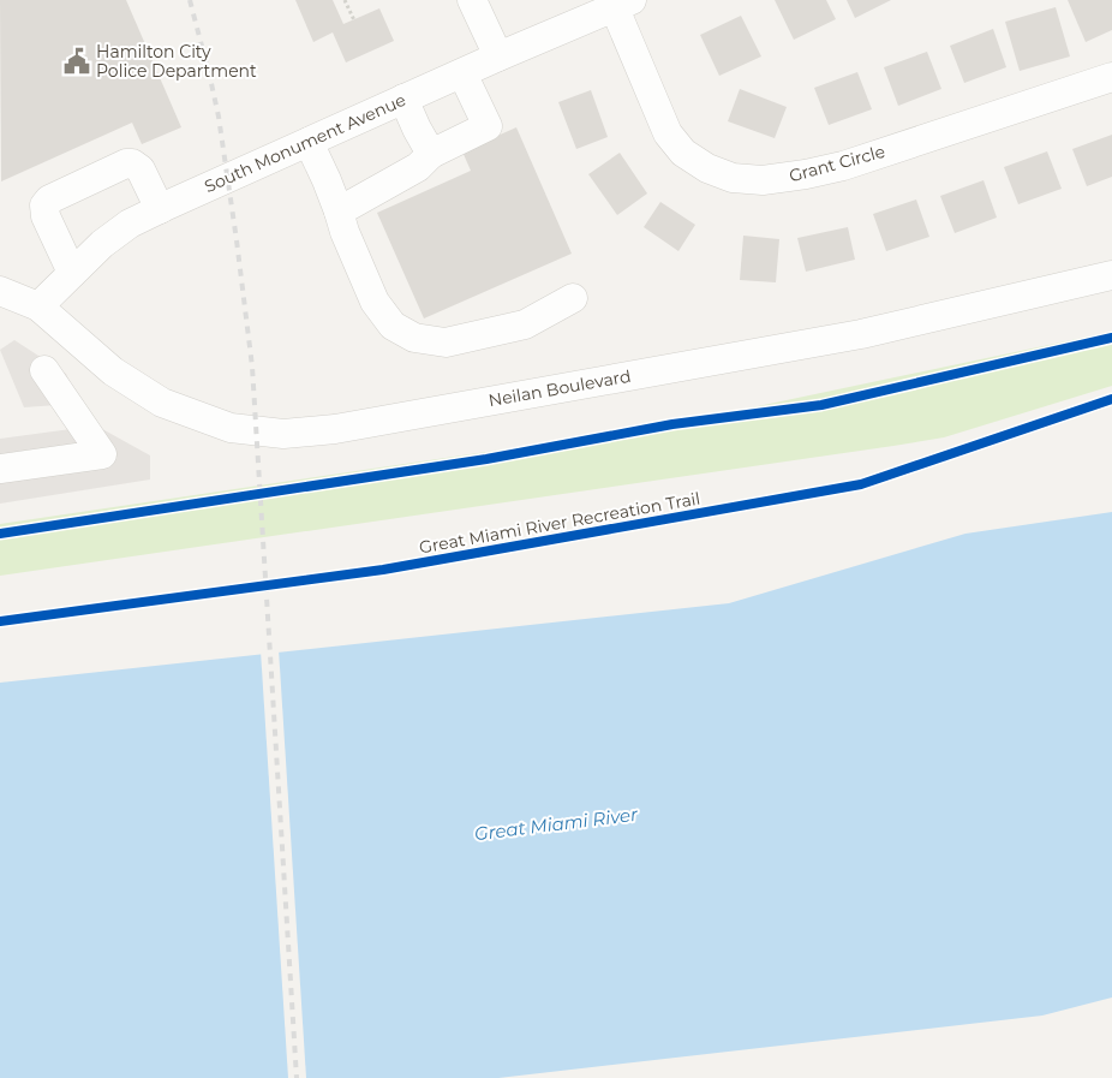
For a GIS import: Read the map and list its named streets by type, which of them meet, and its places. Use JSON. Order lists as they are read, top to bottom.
{
  "streets": {
    "street": ["South Monument Avenue", "Grant Circle", "Neilan Boulevard"],
    "cycle path": ["Great Miami River Recreation Trail"]
  },
  "crossings": [
    ["South Monument Avenue", "Grant Circle"],
    ["South Monument Avenue", "Neilan Boulevard"]
  ],
  "water": ["Great Miami River"],
  "places": {
    "public building": ["Hamilton City Police Department"]
  }
}
